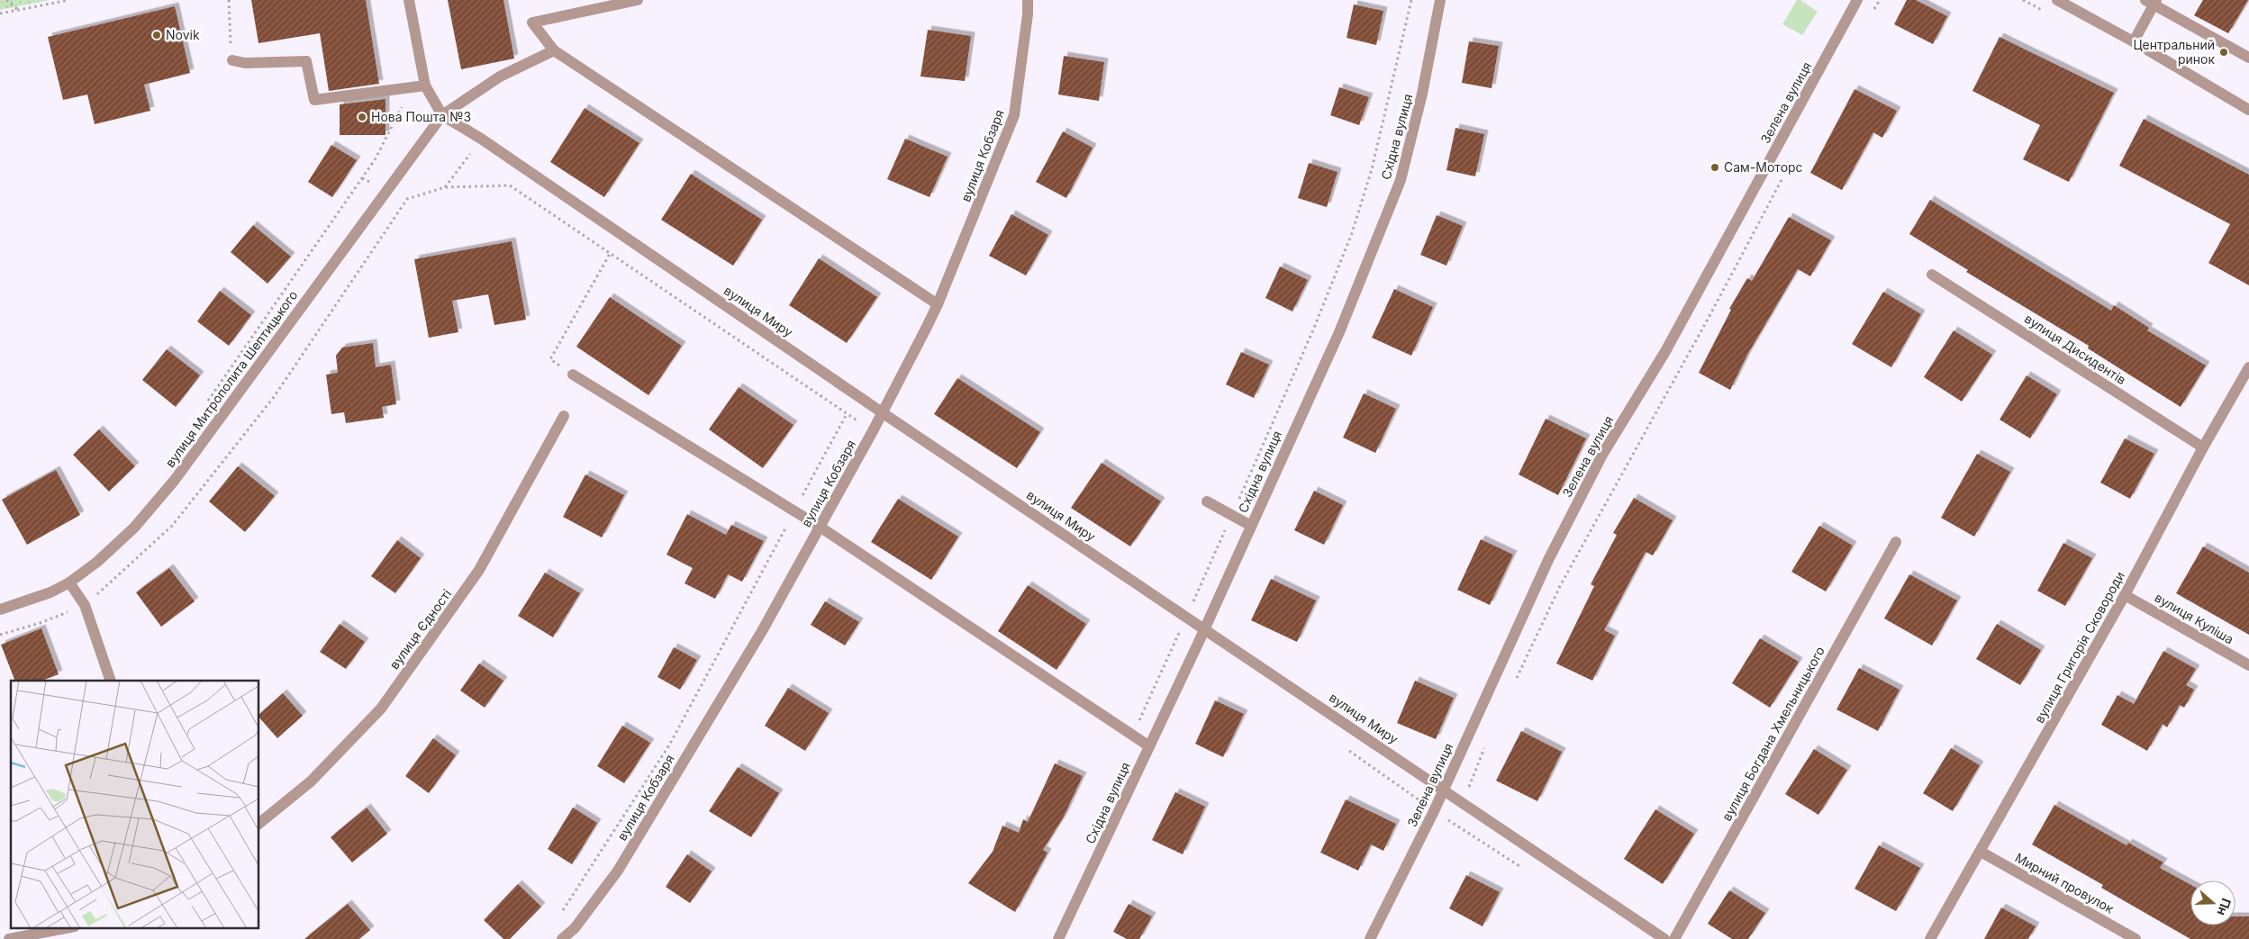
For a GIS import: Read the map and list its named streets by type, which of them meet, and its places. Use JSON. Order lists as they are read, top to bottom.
{
  "streets": {
    "street": [
      "Зелена вулиця",
      "Східна вулиця",
      "вулиця Кобзаря",
      "вулиця Миру",
      "вулиця Дисидентів",
      "вулиця Митрополита Шептицького",
      "вулиця Куліша",
      "вулиця Єдності",
      "вулиця Григорія Сковороди",
      "вулиця Богдана Хмельницького",
      "Мирний провулок"
    ]
  },
  "crossings": [
    ["Зелена вулиця", "вулиця Миру"],
    ["Східна вулиця", "вулиця Миру"],
    ["вулиця Кобзаря", "вулиця Миру"],
    ["вулиця Миру", "вулиця Митрополита Шептицького"],
    ["вулиця Дисидентів", "вулиця Григорія Сковороди"],
    ["вулиця Куліша", "вулиця Григорія Сковороди"],
    ["вулиця Григорія Сковороди", "Мирний провулок"]
  ],
  "places": [
    "Novik",
    "Центральний ринок",
    "Нова Пошта №3",
    "Сам-Моторс"
  ],
  "north": "right"
}
